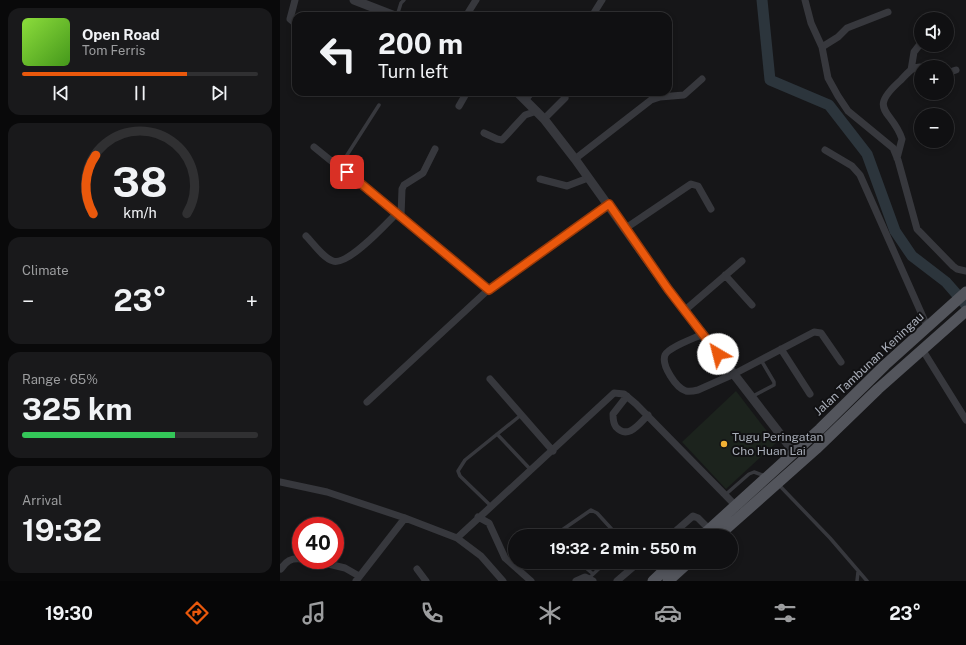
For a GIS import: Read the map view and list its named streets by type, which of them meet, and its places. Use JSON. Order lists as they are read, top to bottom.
{
  "streets": {
    "main road": ["Jalan Tambunan Keningau"]
  },
  "places": ["Tugu Peringatan Cho Huan Lai"],
  "page": {
    "map_buttons": ["+", "−"],
    "turn": ["200 m", "Turn left"],
    "song": ["Open Road", "Tom Ferris"],
    "tile": [
      "Climate",
      ["Range · 65%", "325 km"],
      ["Arrival", "19:32"]
    ],
    "heat": ["−", "23°", "+"],
    "limit": "40",
    "trip": "19:32 · 2 min · 550 m",
    "tabs": ["19:30", "23°"],
    "gauge": ["38", "km/h"]
  }
}
